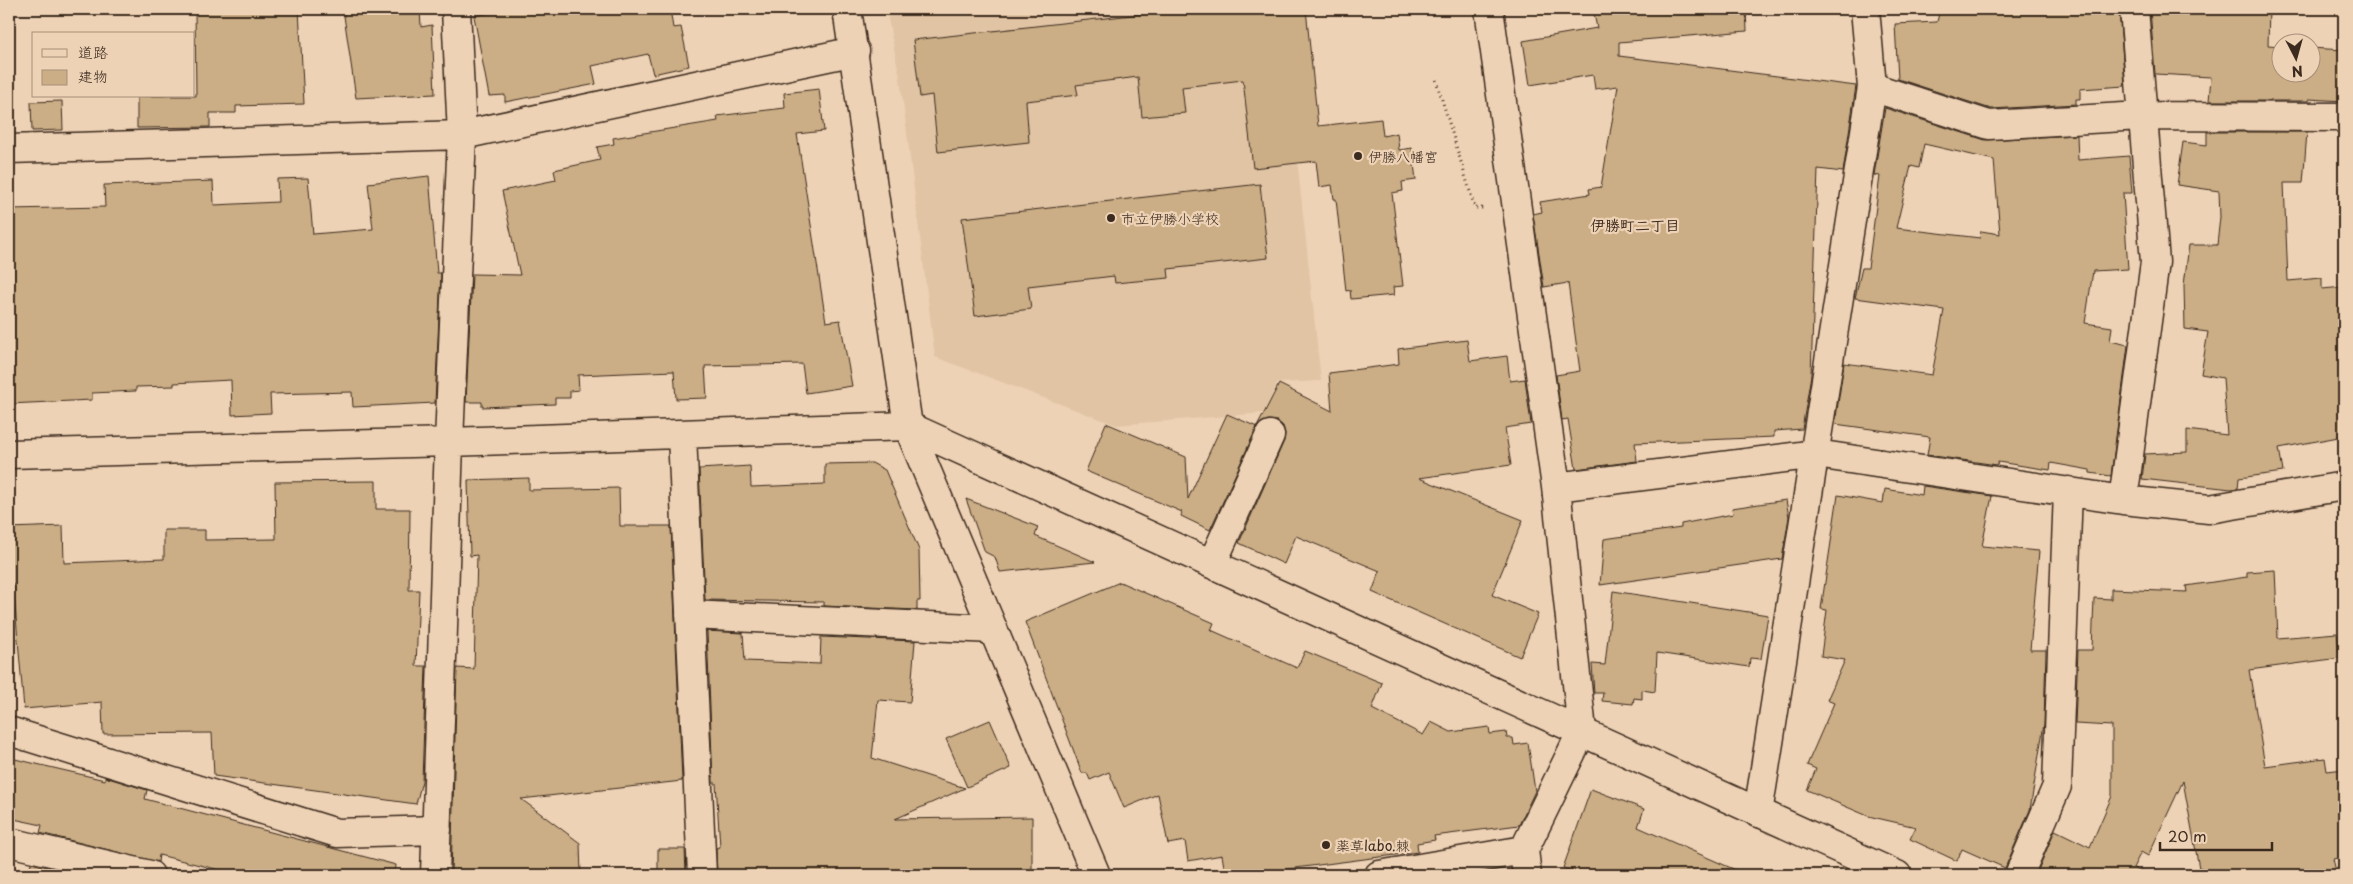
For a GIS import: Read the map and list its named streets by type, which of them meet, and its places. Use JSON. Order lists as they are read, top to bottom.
{
  "districts": ["伊勝町二丁目"],
  "places": ["伊勝八幡宮", "市立伊勝小学校", "薬草labo.棘"],
  "legend": ["道路", "建物"],
  "scale_bar": "20 m",
  "north": "bottom"
}
